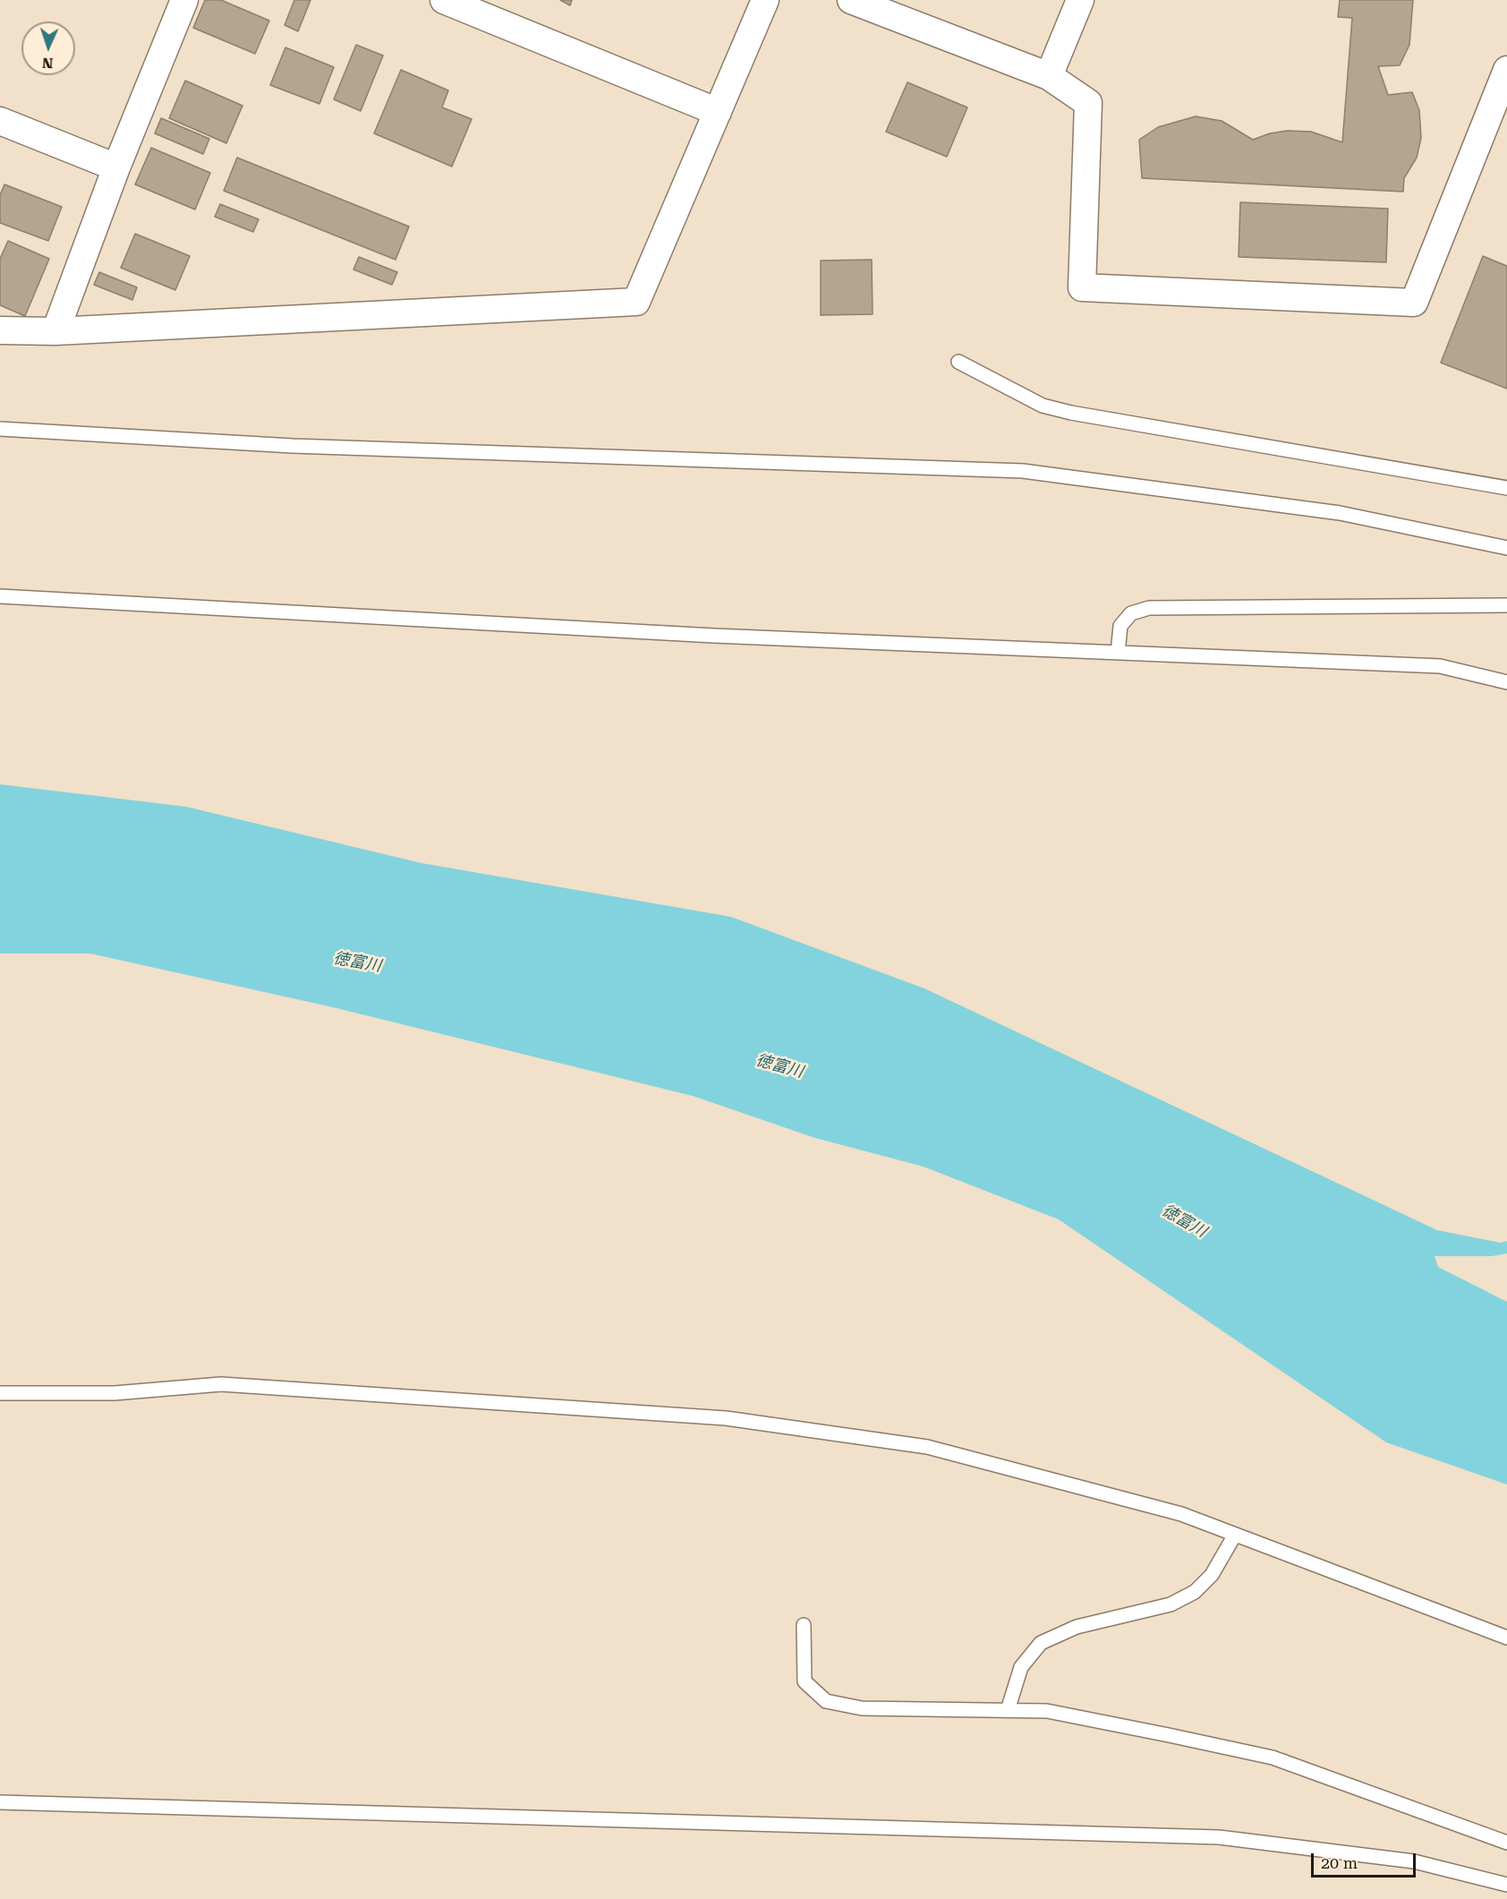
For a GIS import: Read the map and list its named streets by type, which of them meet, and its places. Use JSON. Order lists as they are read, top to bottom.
{
  "water": ["徳富川"],
  "scale_bar": "20 m",
  "north": "bottom"
}
